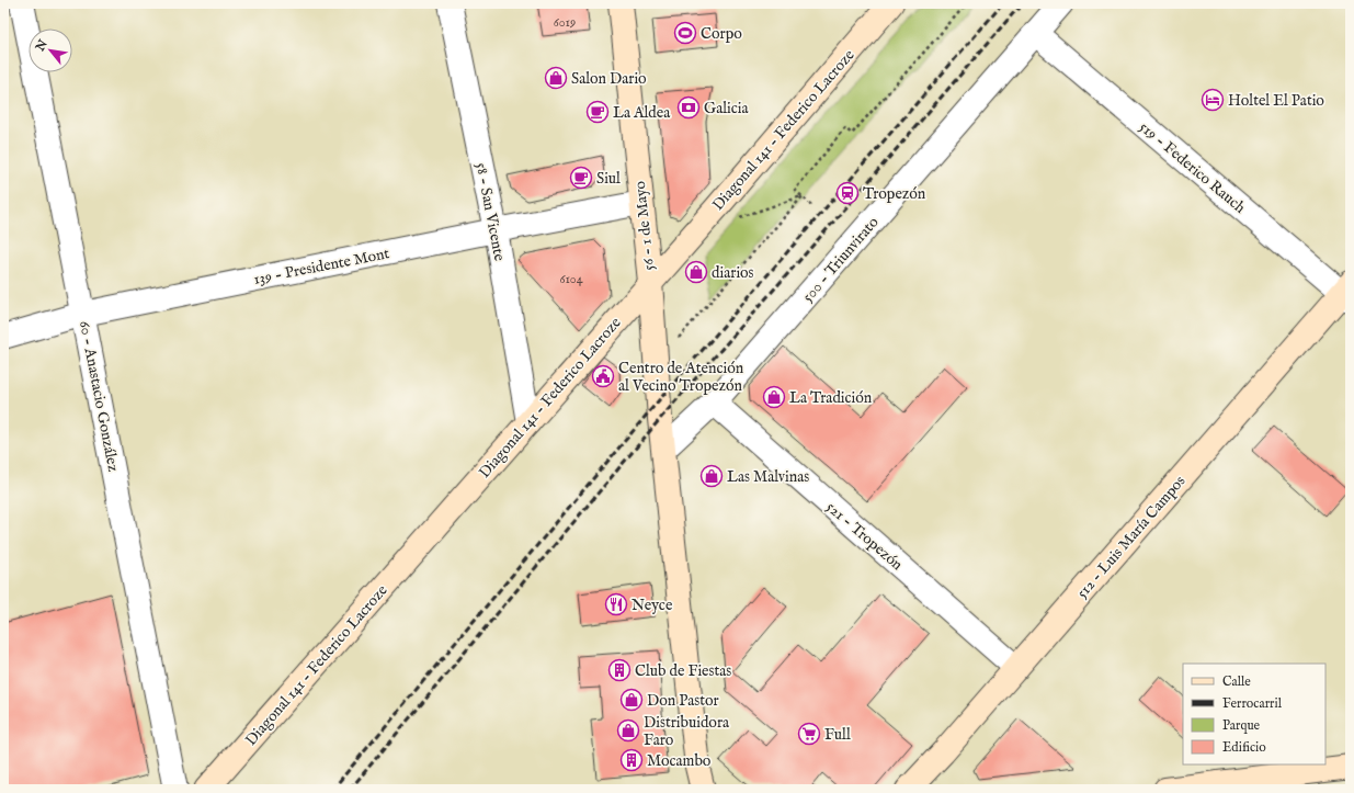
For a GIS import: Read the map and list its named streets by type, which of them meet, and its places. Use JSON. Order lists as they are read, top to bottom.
{
  "streets": {
    "street": [
      "Diagonal 141 - Federico Lacroze",
      "519 - Federico Rauch",
      "58 - San Vicente",
      "56 - 1 de Mayo",
      "500 - Triunvirato",
      "139 - Presidente Mont",
      "60 - Anastacio González",
      "521 - Tropezón",
      "512 - Luis María Campos"
    ]
  },
  "crossings": [
    ["Diagonal 141 - Federico Lacroze", "58 - San Vicente"],
    ["Diagonal 141 - Federico Lacroze", "56 - 1 de Mayo"],
    ["519 - Federico Rauch", "500 - Triunvirato"],
    ["519 - Federico Rauch", "512 - Luis María Campos"],
    ["58 - San Vicente", "139 - Presidente Mont"],
    ["56 - 1 de Mayo", "500 - Triunvirato"],
    ["56 - 1 de Mayo", "139 - Presidente Mont"],
    ["500 - Triunvirato", "521 - Tropezón"],
    ["139 - Presidente Mont", "60 - Anastacio González"],
    ["521 - Tropezón", "512 - Luis María Campos"]
  ],
  "places": {
    "sports": ["Corpo"],
    "shop": [
      "Salon Dario",
      "diarios",
      "La Tradición",
      "Las Malvinas",
      "Don Pastor",
      "Distribuidora Faro"
    ],
    "hotel": ["Holtel El Patio"],
    "bank": ["Galicia"],
    "cafe": ["La Aldea", "Siul"],
    "station": ["Tropezón"],
    "public building": ["Centro de Atención al Vecino Tropezón"],
    "restaurant": ["Neyce"],
    "building": ["Club de Fiestas", "Mocambo"],
    "supermarket": ["Full"]
  },
  "house_numbers": ["6019", "6104"],
  "legend": [
    "Calle",
    "Ferrocarril",
    "Parque",
    "Edificio"
  ],
  "north": "top left"
}
